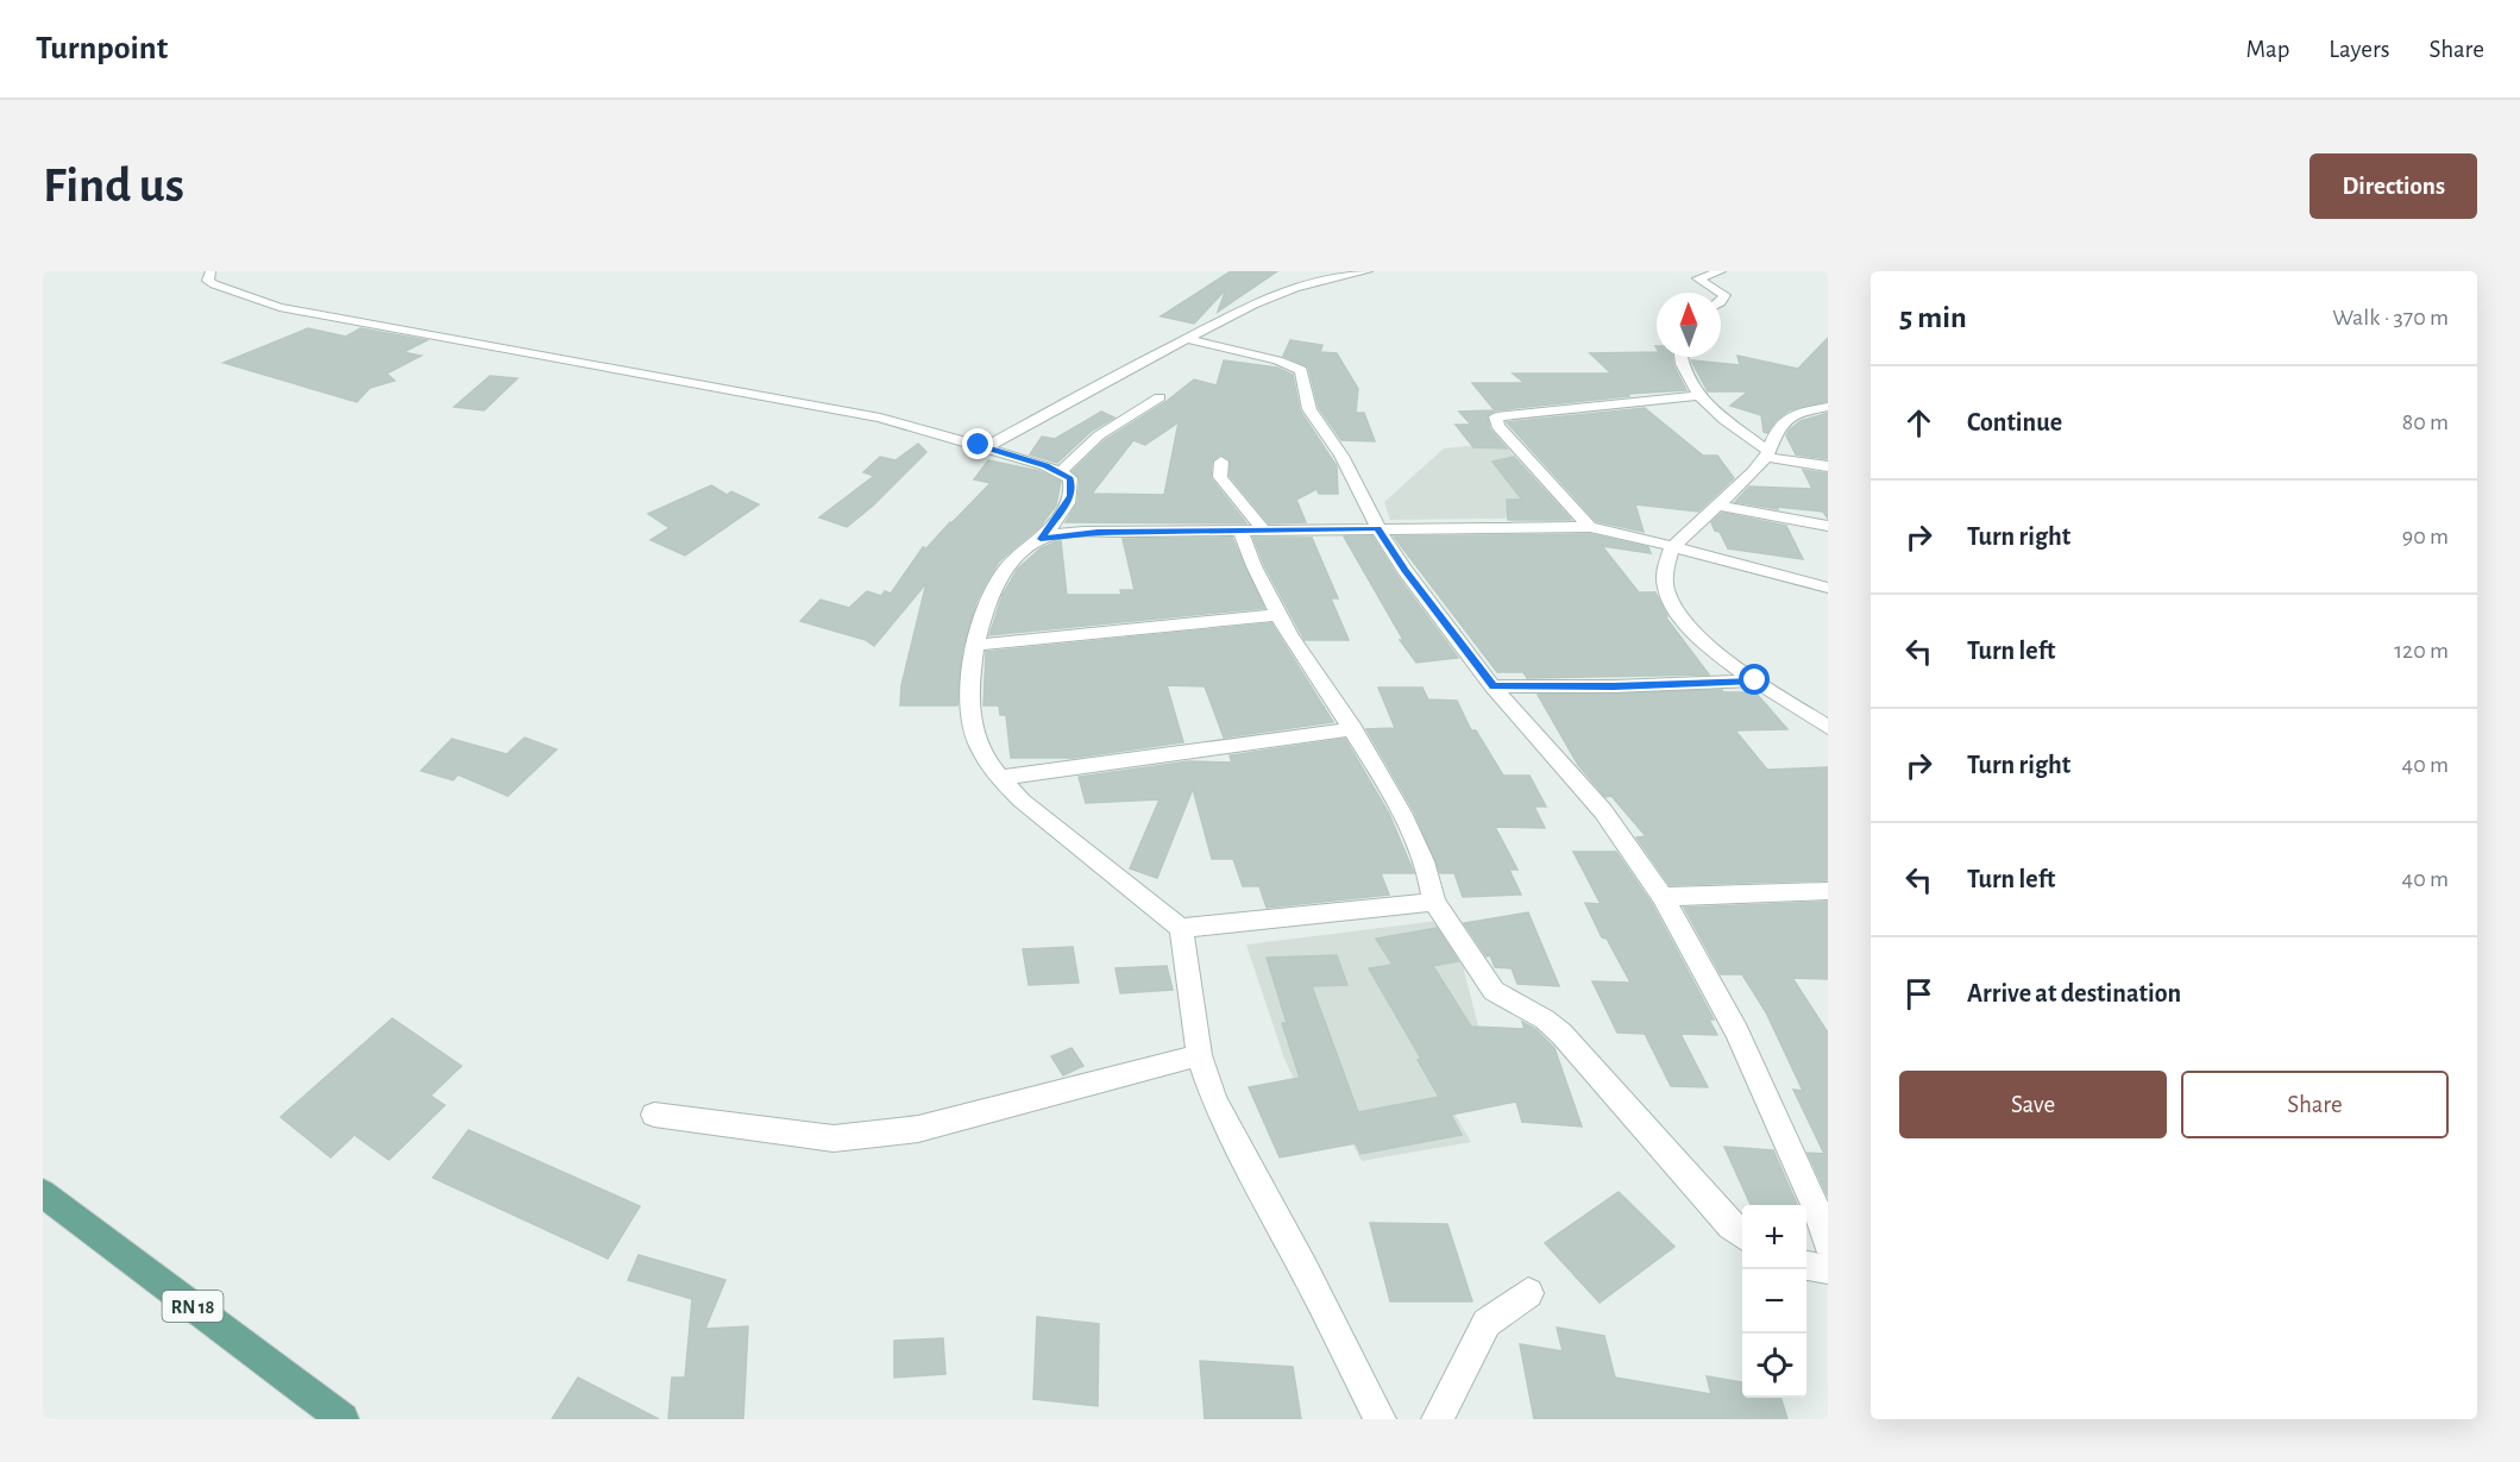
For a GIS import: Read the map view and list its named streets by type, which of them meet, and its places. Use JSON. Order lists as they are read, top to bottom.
{
  "streets": {
    "main road": ["RN 18"]
  },
  "north": "top",
  "page": {
    "header": "Turnpoint",
    "nav": ["Map", "Layers", "Share"],
    "buttons": [
      "Directions",
      ["Save", "Share"]
    ],
    "title": "Find us",
    "heading": ["5 min", "Walk · 370 m"],
    "list": [
      ["Continue", "80 m"],
      ["Turn right", "90 m"],
      ["Turn left", "120 m"],
      ["Turn right", "40 m"],
      ["Turn left", "40 m"],
      "Arrive at destination"
    ],
    "map_buttons": ["+", "−"]
  }
}
